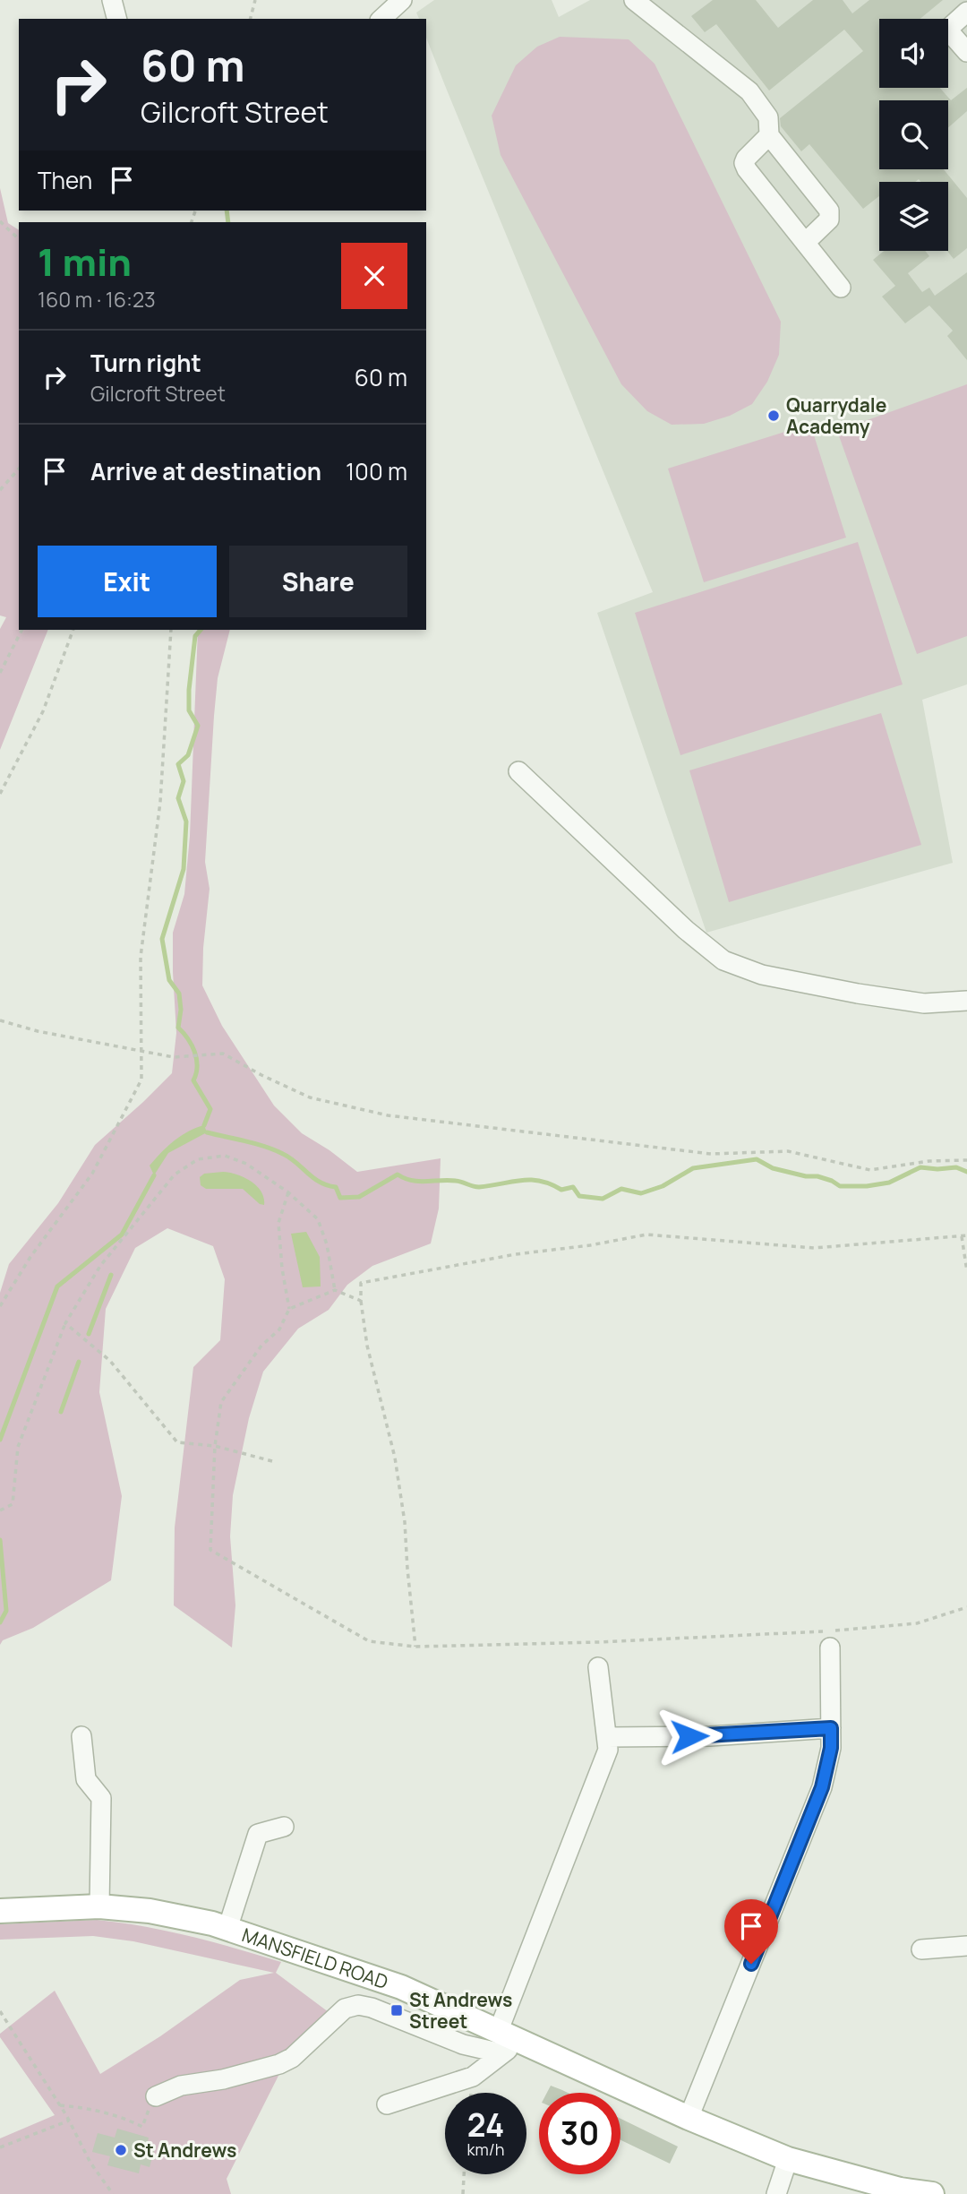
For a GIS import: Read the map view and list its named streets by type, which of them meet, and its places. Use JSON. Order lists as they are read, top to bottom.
{
  "streets": {
    "main road": ["MANSFIELD ROAD"]
  },
  "places": {
    "other": ["Quarrydale Academy", "St Andrews"],
    "transit": ["St Andrews Street"]
  },
  "page": {
    "turn": ["60 m", "Gilcroft Street"],
    "then": "Then",
    "heading": ["1 min", "160 m · 16:23"],
    "list": [
      {
        "name": "Turn right",
        "note": "Gilcroft Street",
        "value": "60 m"
      },
      {
        "name": "Arrive at destination",
        "value": "100 m"
      }
    ],
    "buttons": ["Exit", "Share"],
    "speed": "24 km/h",
    "limit": "30"
  }
}
